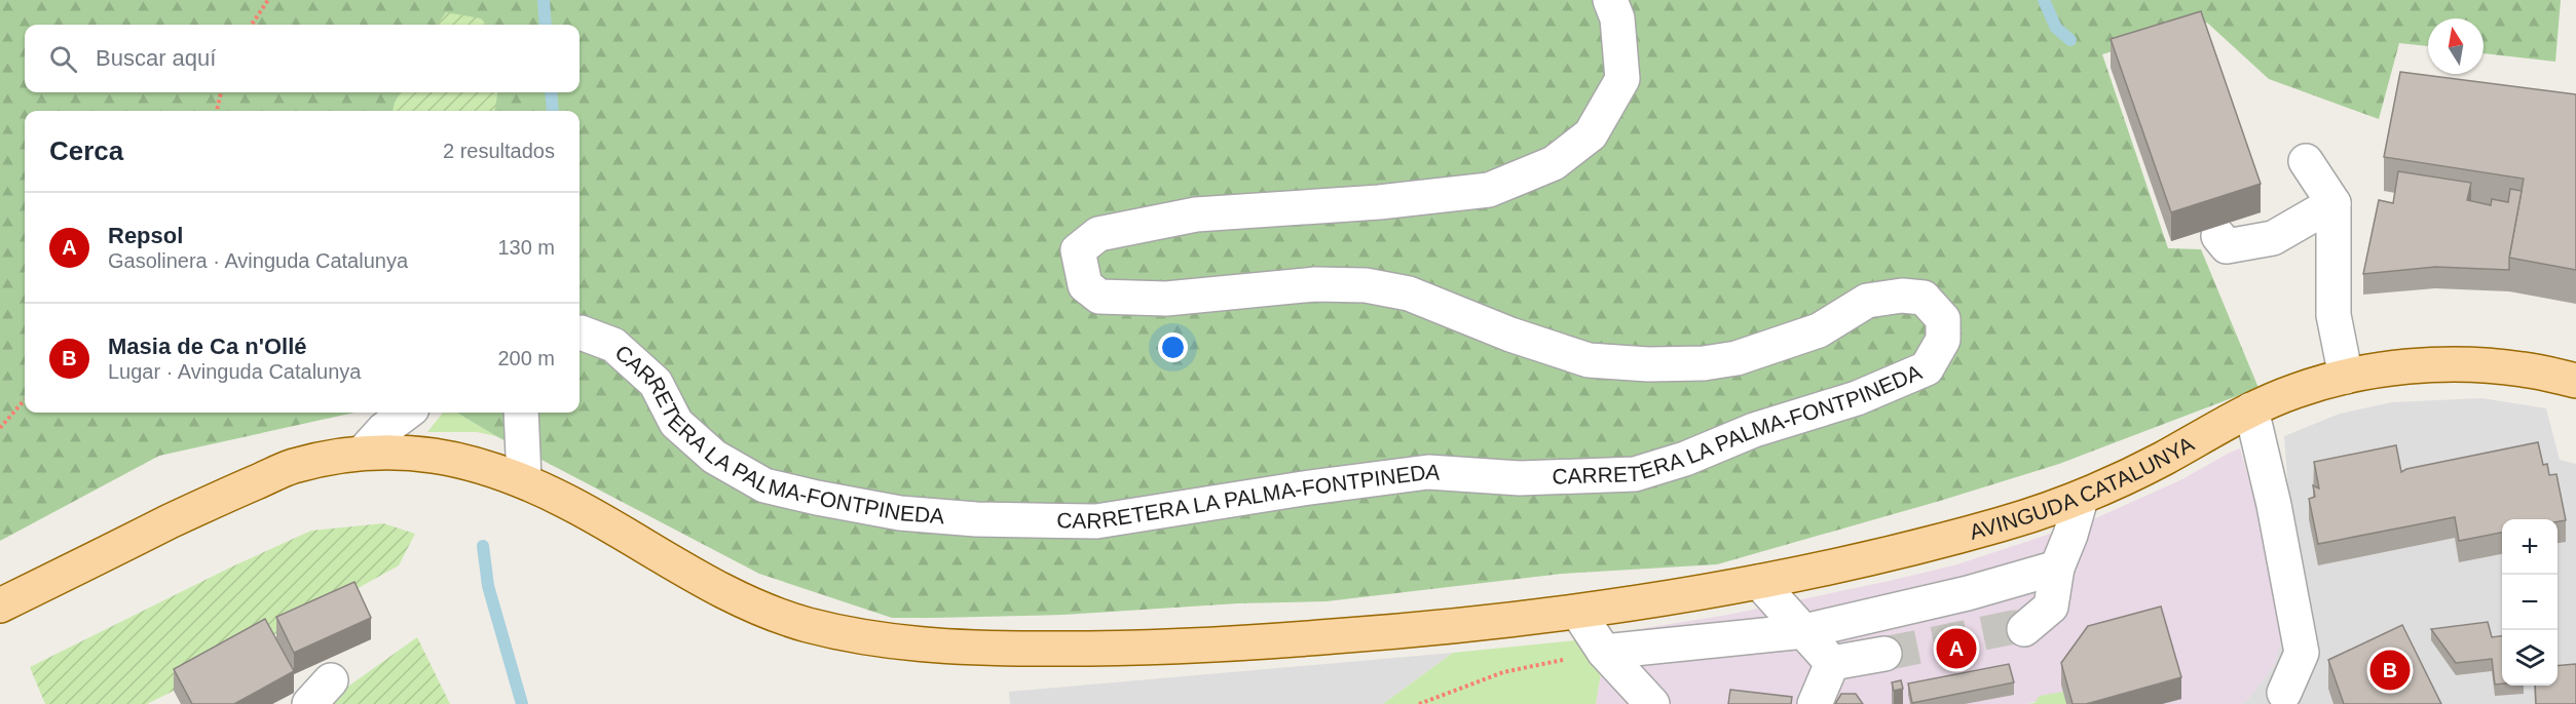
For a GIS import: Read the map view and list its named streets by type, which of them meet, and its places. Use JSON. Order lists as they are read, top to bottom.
{
  "streets": {
    "main road": ["AVINGUDA CATALUNYA"],
    "street": ["CARRETERA LA PALMA-FONTPINEDA"]
  },
  "north": "top",
  "page": {
    "search": "Buscar aquí",
    "heading": ["Cerca", "2 resultados"],
    "list": [
      {
        "mark": "A",
        "name": "Repsol",
        "note": "Gasolinera · Avinguda Catalunya",
        "value": "130 m"
      },
      {
        "mark": "B",
        "name": "Masia de Ca n'Ollé",
        "note": "Lugar · Avinguda Catalunya",
        "value": "200 m"
      }
    ],
    "map_buttons": ["+", "−"],
    "pins": ["A", "B"]
  }
}
